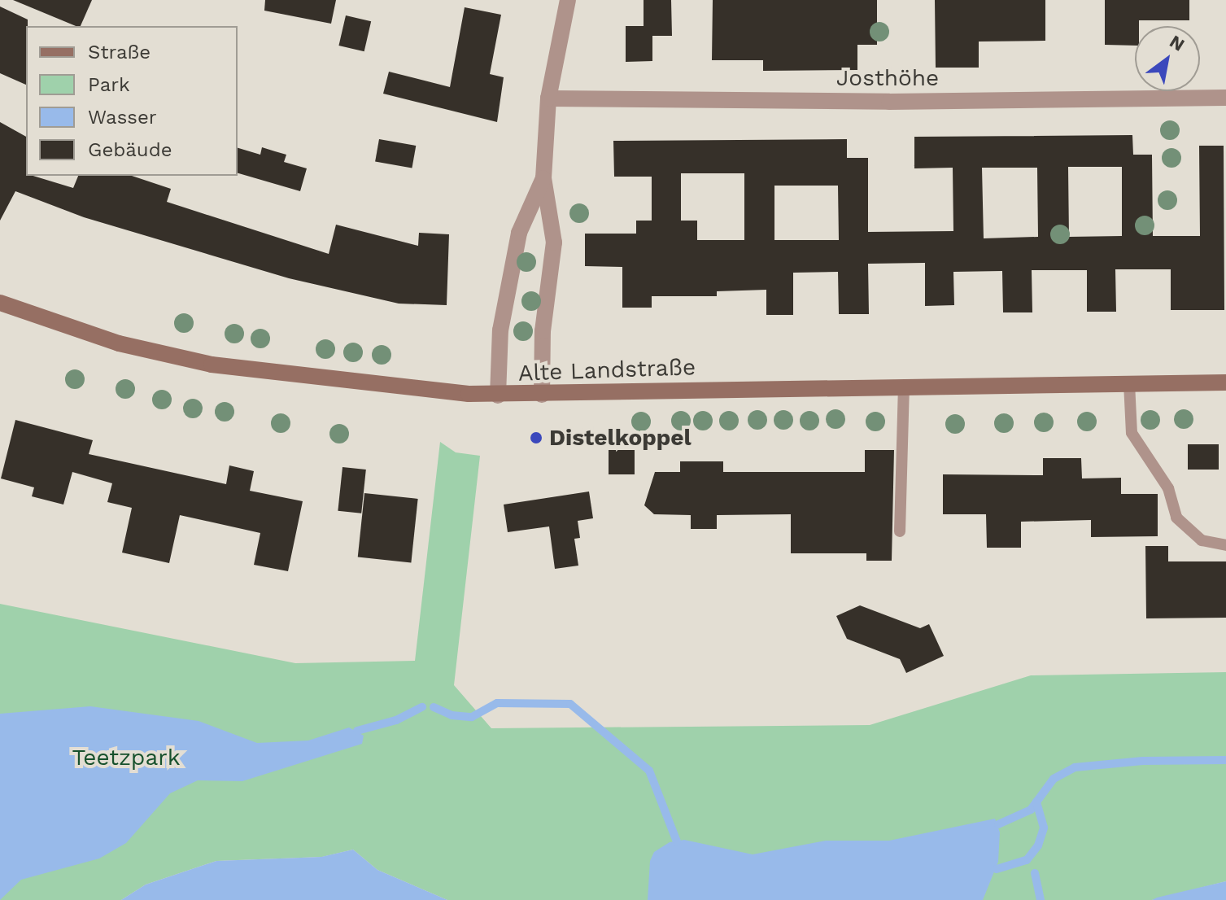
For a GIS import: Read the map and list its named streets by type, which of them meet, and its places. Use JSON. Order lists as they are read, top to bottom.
{
  "streets": {
    "main road": ["Alte Landstraße"],
    "street": ["Josthöhe"]
  },
  "parks": ["Teetzpark"],
  "places": ["Distelkoppel"],
  "legend": [
    "Straße",
    "Park",
    "Wasser",
    "Gebäude"
  ],
  "north": "top right"
}
